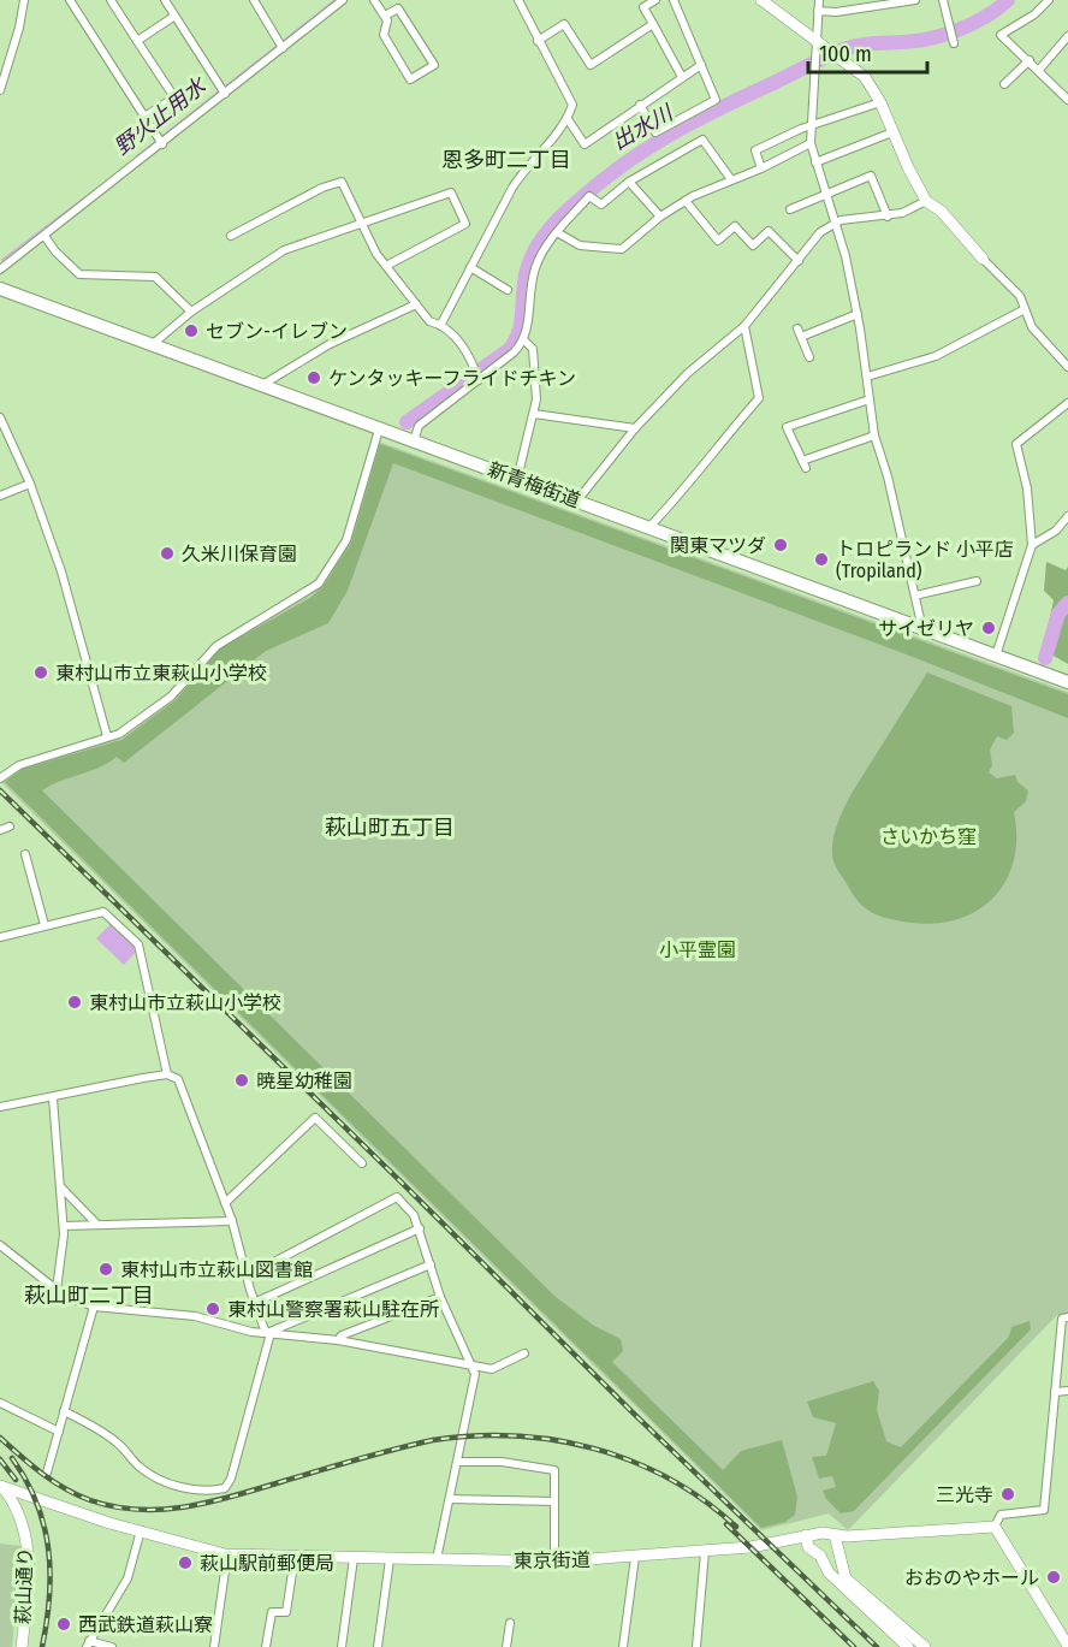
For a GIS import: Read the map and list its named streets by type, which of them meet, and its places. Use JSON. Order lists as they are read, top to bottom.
{
  "streets": {
    "main road": ["新青梅街道"],
    "street": ["東京街道", "萩山通り"]
  },
  "crossings": [
    ["東京街道", "萩山通り"]
  ],
  "districts": ["恩多町二丁目", "萩山町五丁目", "萩山町二丁目"],
  "water": ["野火止用水", "出水川"],
  "parks": ["さいかち窪", "小平霊園"],
  "places": [
    "セブン-イレブン",
    "ケンタッキーフライドチキン",
    "関東マツダ",
    "久米川保育園",
    "トロピランド 小平店 (Tropiland)",
    "サイゼリヤ",
    "東村山市立東萩山小学校",
    "東村山市立萩山小学校",
    "暁星幼稚園",
    "東村山市立萩山図書館",
    "東村山警察署萩山駐在所",
    "三光寺",
    "萩山駅前郵便局",
    "おおのやホール",
    "西武鉄道萩山寮"
  ],
  "scale_bar": "100 m"
}
